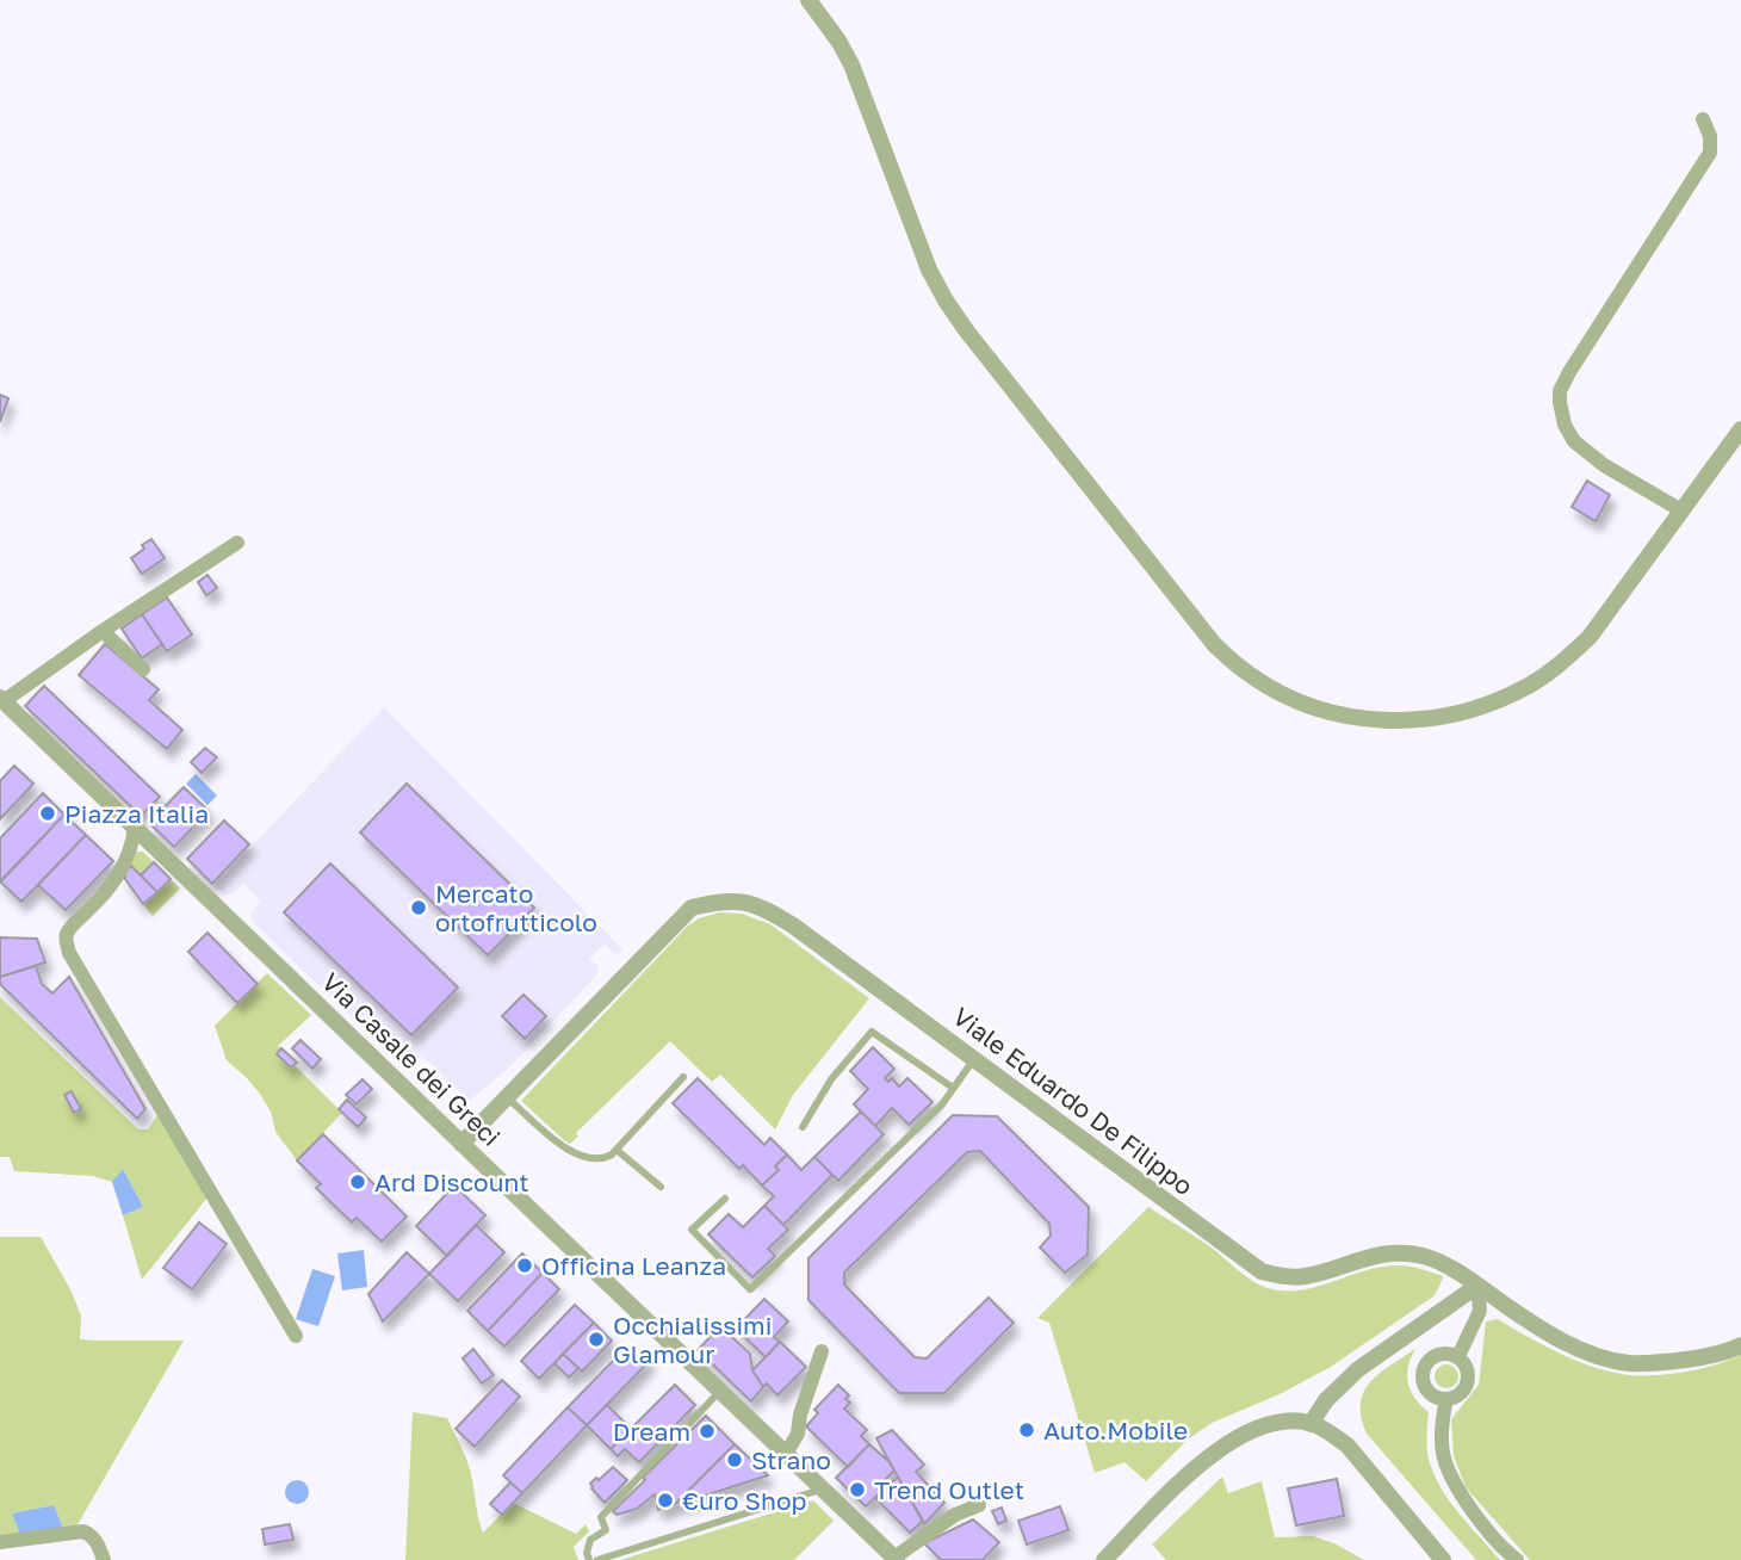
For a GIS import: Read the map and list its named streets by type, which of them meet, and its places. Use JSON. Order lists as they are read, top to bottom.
{
  "streets": {
    "street": ["Via Casale dei Greci", "Viale Eduardo De Filippo"]
  },
  "crossings": [
    ["Via Casale dei Greci", "Viale Eduardo De Filippo"]
  ],
  "places": [
    "Piazza Italia",
    "Mercato ortofrutticolo",
    "Ard Discount",
    "Officina Leanza",
    "Occhialissimi Glamour",
    "Auto.Mobile",
    "Dream",
    "Strano",
    "Trend Outlet",
    "€uro Shop"
  ]
}
